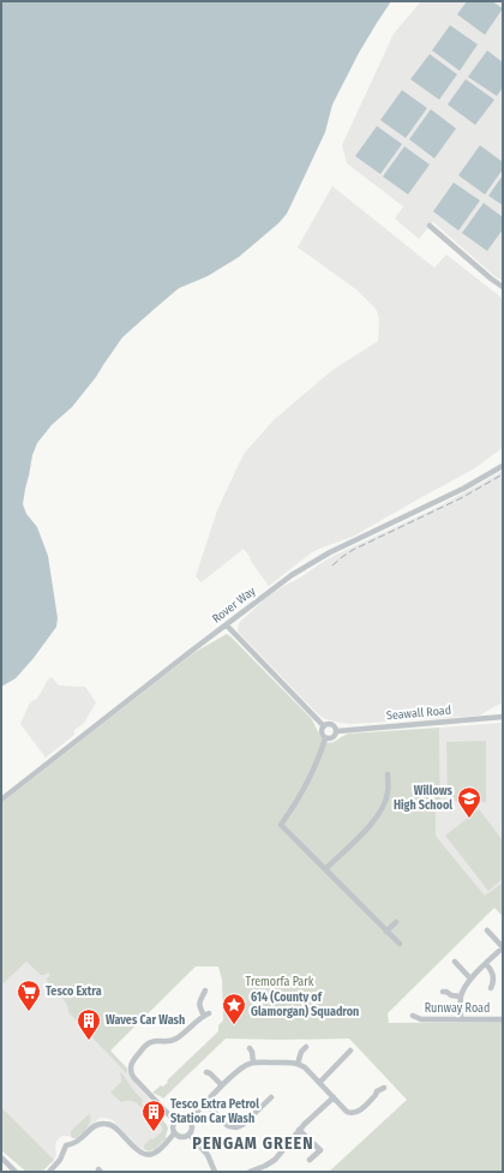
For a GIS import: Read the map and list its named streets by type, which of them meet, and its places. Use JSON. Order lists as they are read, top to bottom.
{
  "streets": {
    "street": ["Rover Way", "Seawall Road", "Runway Road"]
  },
  "districts": ["PENGAM GREEN"],
  "parks": ["Tremorfa Park"],
  "places": {
    "school or university": ["Willows High School"],
    "supermarket": ["Tesco Extra"],
    "place": ["614 (County of Glamorgan) Squadron"],
    "building": ["Waves Car Wash", "Tesco Extra Petrol Station Car Wash"]
  }
}
